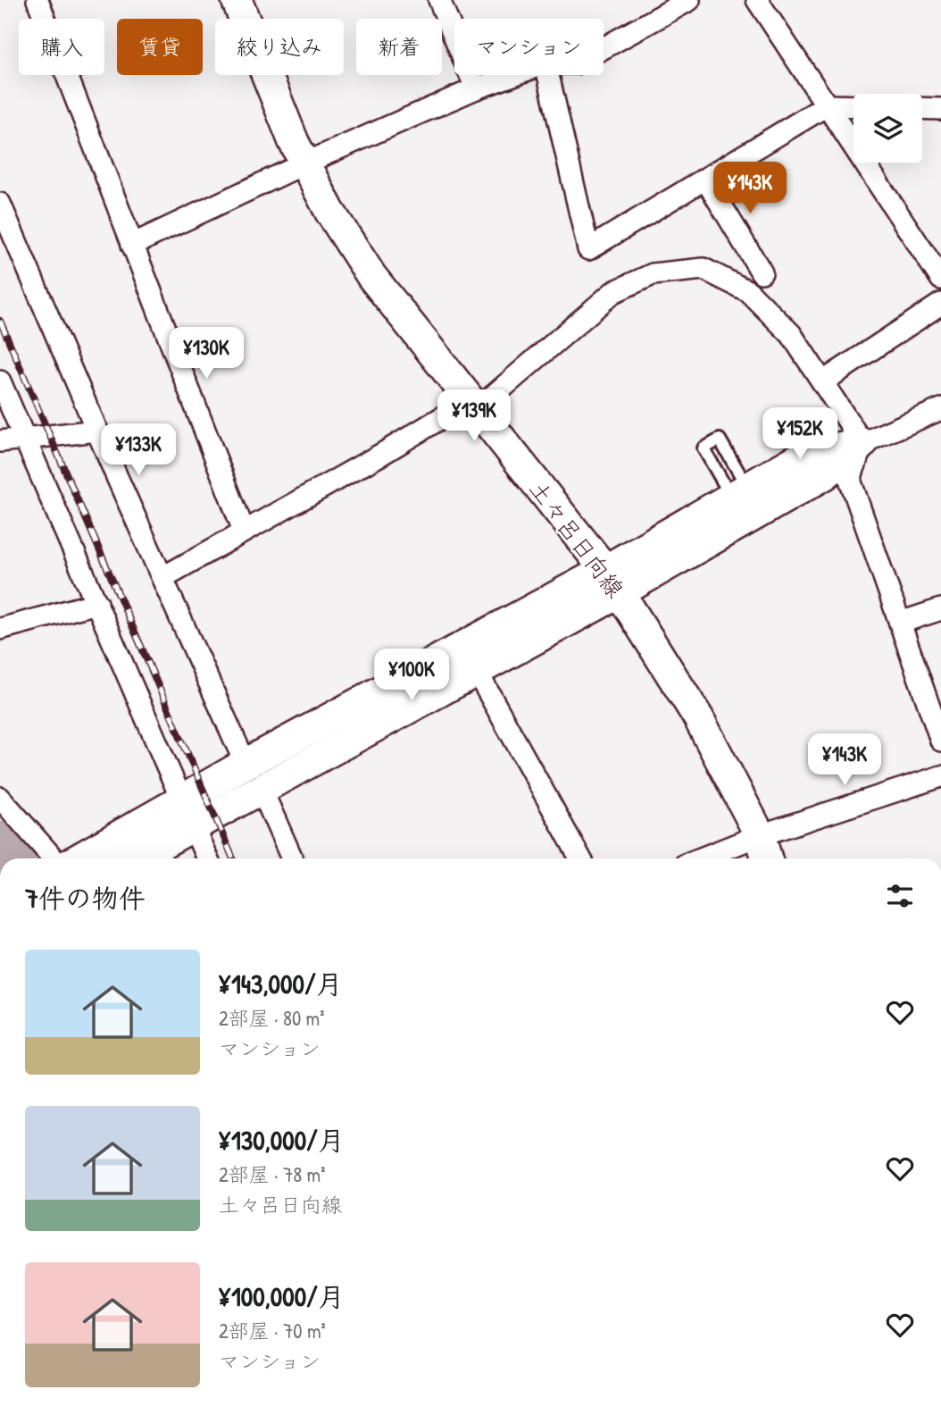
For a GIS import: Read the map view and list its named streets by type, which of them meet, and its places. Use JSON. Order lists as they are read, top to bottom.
{
  "streets": {
    "street": ["土々呂日向線"]
  },
  "page": {
    "chip": [
      "購入",
      "賃貸",
      "絞り込み",
      "新着",
      "マンション"
    ],
    "price": [
      "¥143K",
      "¥130K",
      "¥139K",
      "¥152K",
      "¥133K",
      "¥100K",
      "¥143K"
    ],
    "heading": "7件の物件",
    "list": [
      {
        "name": "¥143,000/月",
        "note": "2部屋 · 80 m² · マンション"
      },
      {
        "name": "¥130,000/月",
        "note": "2部屋 · 78 m² · 土々呂日向線"
      },
      {
        "name": "¥100,000/月",
        "note": "2部屋 · 70 m² · マンション"
      }
    ]
  }
}
